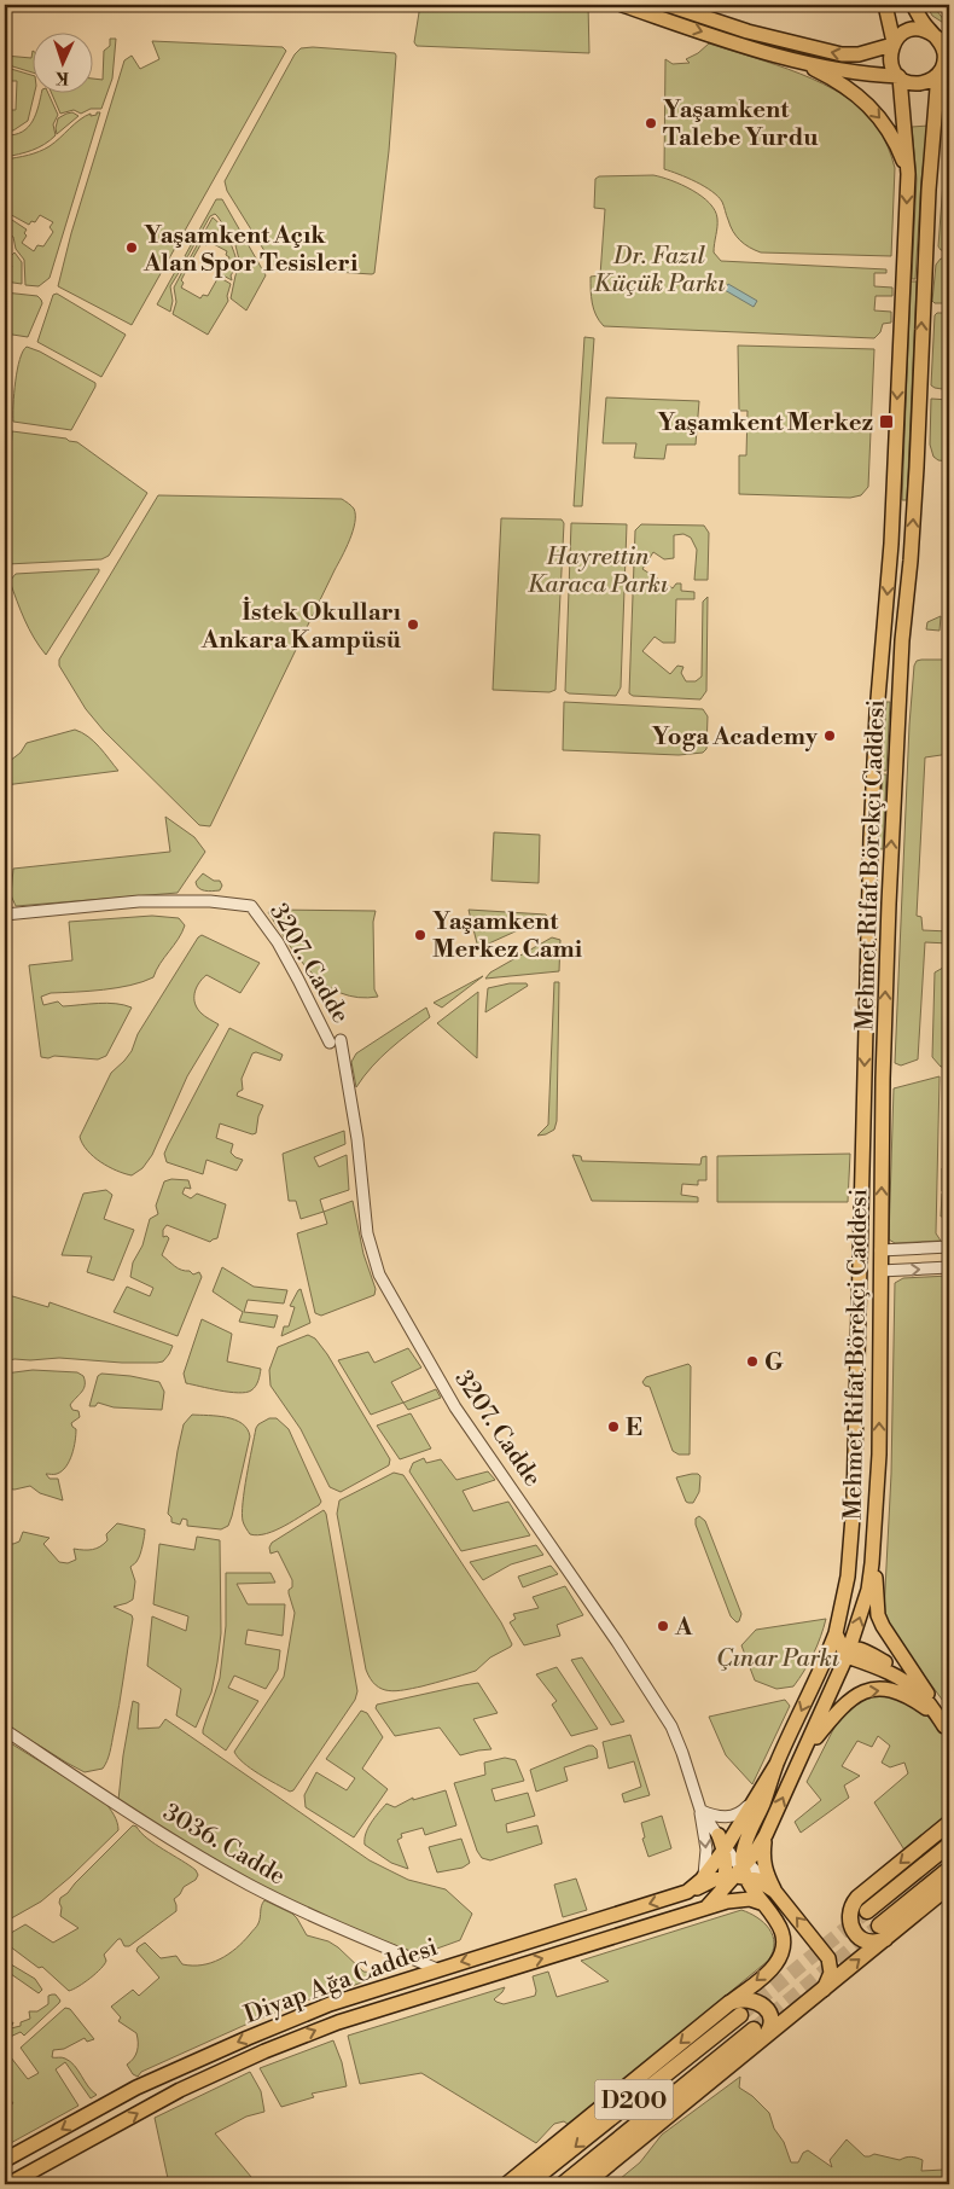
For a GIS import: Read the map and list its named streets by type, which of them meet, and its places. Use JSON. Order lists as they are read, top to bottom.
{
  "streets": {
    "highway": ["D200"],
    "main road": ["Mehmet Rifat Börekçi Caddesi", "3207. Cadde", "Diyap Ağa Caddesi"],
    "street": ["3036. Cadde"]
  },
  "crossings": [
    ["Mehmet Rifat Börekçi Caddesi", "3207. Cadde"],
    ["Mehmet Rifat Börekçi Caddesi", "Diyap Ağa Caddesi"],
    ["3207. Cadde", "Diyap Ağa Caddesi"],
    ["3036. Cadde", "Diyap Ağa Caddesi"]
  ],
  "parks": ["Dr. Fazıl Küçük Parkı", "Hayrettin Karaca Parkı", "Çınar Parkı"],
  "places": {
    "other": [
      "Yaşamkent Talebe Yurdu",
      "Yaşamkent Açık Alan Spor Tesisleri",
      "İstek Okulları Ankara Kampüsü",
      "Yoga Academy",
      "Yaşamkent Merkez Cami",
      "G",
      "E",
      "A"
    ],
    "transit": ["Yaşamkent Merkez"]
  },
  "north": "bottom"
}
